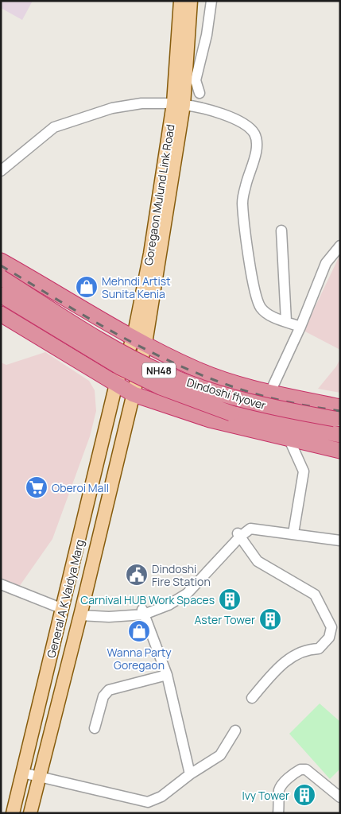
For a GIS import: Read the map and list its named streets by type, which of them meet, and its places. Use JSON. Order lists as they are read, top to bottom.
{
  "streets": {
    "highway": ["NH48", "Dindoshi flyover"],
    "main road": ["Goregaon Mulund Link Road", "General A K Vaidya Marg"]
  },
  "crossings": [
    ["Goregaon Mulund Link Road", "General A K Vaidya Marg"]
  ],
  "places": {
    "shop": ["Mehndi Artist Sunita Kenia", "Wanna Party Goregaon"],
    "supermarket": ["Oberoi Mall"],
    "public building": ["Dindoshi Fire Station"],
    "building": ["Carnival HUB Work Spaces", "Aster Tower", "Ivy Tower"]
  }
}
